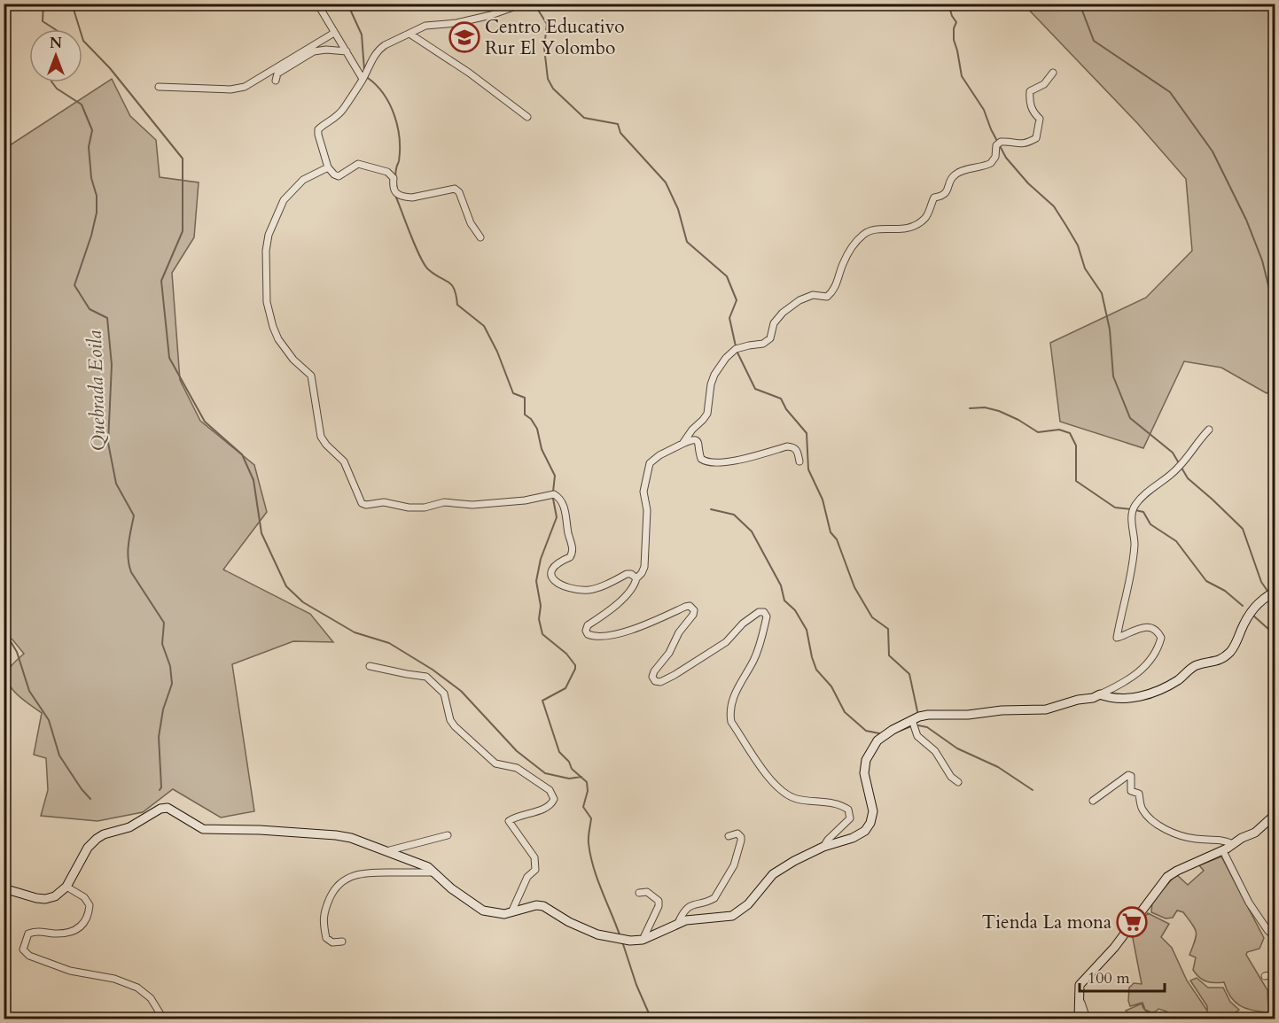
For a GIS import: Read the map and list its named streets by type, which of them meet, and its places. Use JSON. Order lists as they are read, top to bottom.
{
  "water": ["Quebrada Eoila"],
  "places": {
    "school or university": ["Centro Educativo Rur El Yolombo"],
    "supermarket": ["Tienda La mona"]
  },
  "scale_bar": "100 m",
  "north": "top"
}
